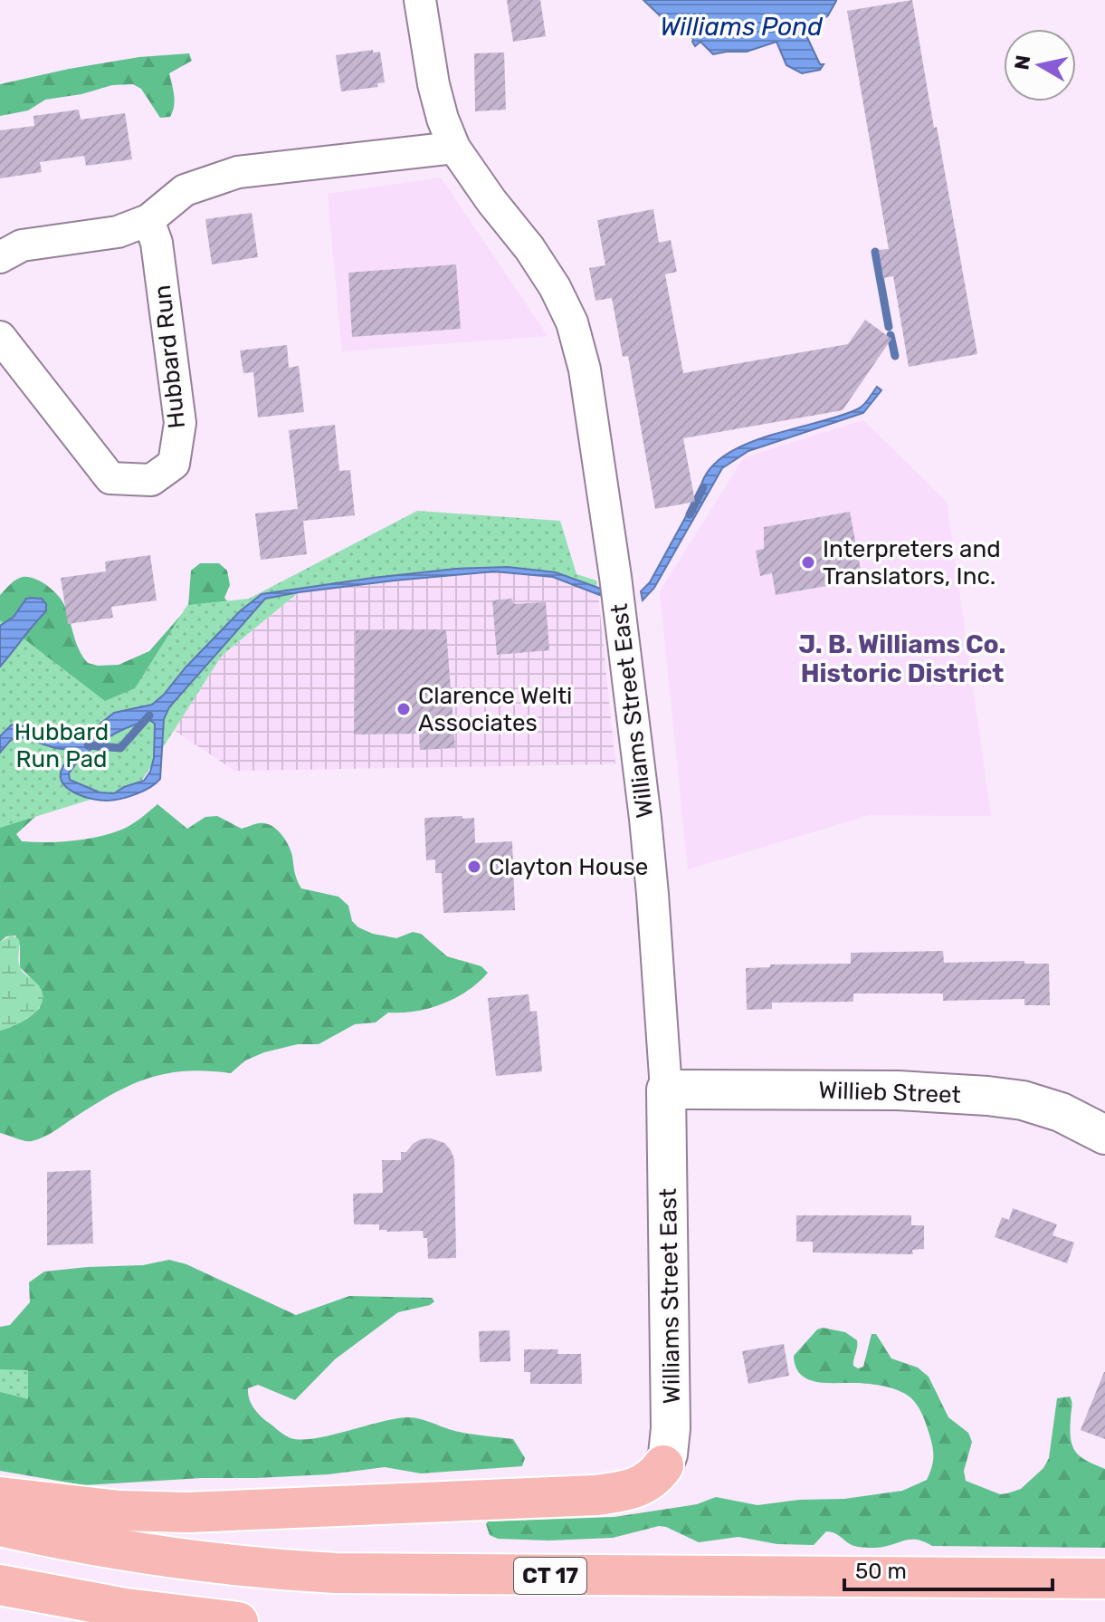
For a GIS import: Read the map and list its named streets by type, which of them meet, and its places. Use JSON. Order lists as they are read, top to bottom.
{
  "streets": {
    "highway": ["CT 17"],
    "street": ["Hubbard Run", "Williams Street East", "Willieb Street"]
  },
  "crossings": [
    ["Williams Street East", "Willieb Street"]
  ],
  "districts": ["J. B. Williams Co. Historic District"],
  "water": ["Williams Pond"],
  "parks": ["Hubbard Run Pad"],
  "places": ["Interpreters and Translators, Inc.", "Clarence Welti Associates", "Clayton House"],
  "scale_bar": "50 m",
  "north": "left"
}
